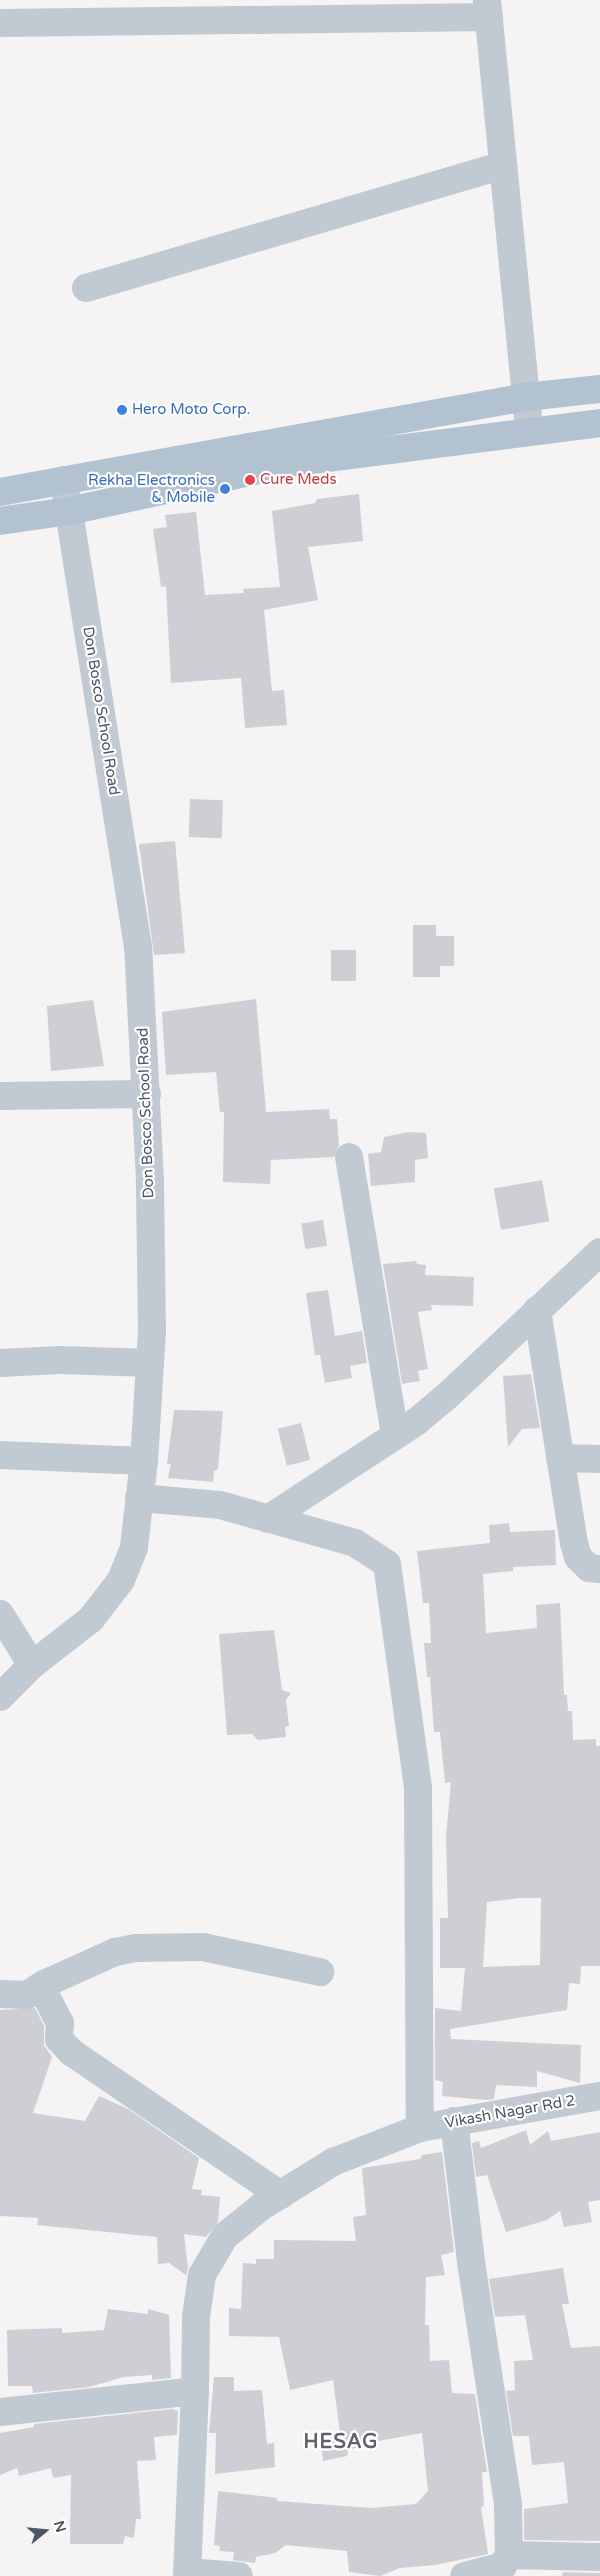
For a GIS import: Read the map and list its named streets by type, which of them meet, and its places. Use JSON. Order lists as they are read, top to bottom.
{
  "streets": {
    "street": ["Don Bosco School Road", "Vikash Nagar Rd 2"]
  },
  "districts": ["HESAG"],
  "places": ["Hero Moto Corp.", "Cure Meds", "Rekha Electronics & Mobile"],
  "north": "right"
}
